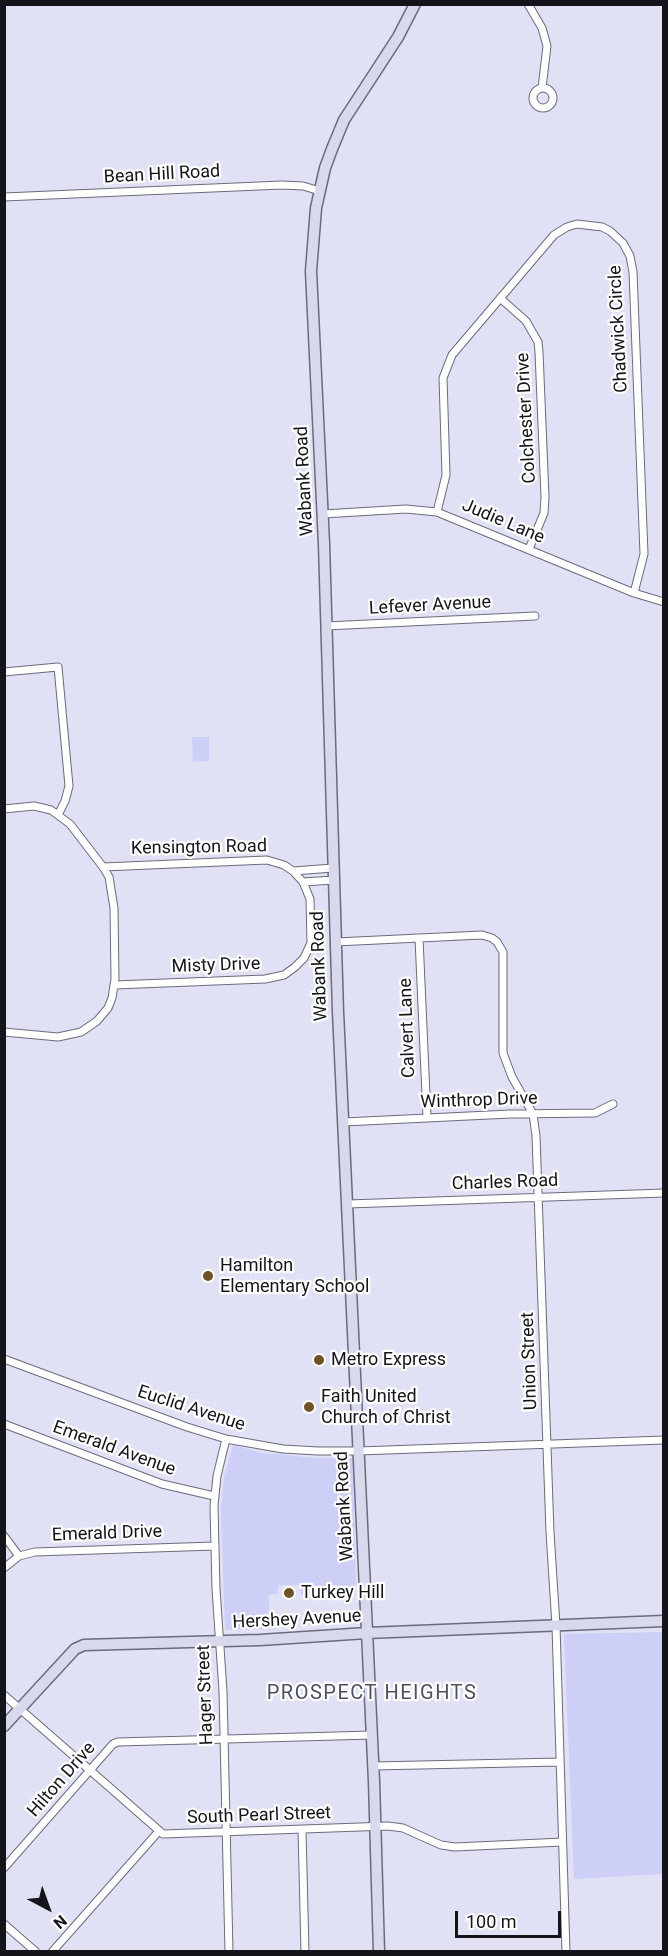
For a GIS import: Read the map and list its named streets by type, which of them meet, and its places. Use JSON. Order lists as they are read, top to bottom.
{
  "streets": {
    "street": [
      "Bean Hill Road",
      "Chadwick Circle",
      "Colchester Drive",
      "Wabank Road",
      "Judie Lane",
      "Lefever Avenue",
      "Kensington Road",
      "Misty Drive",
      "Calvert Lane",
      "Winthrop Drive",
      "Charles Road",
      "Union Street",
      "Euclid Avenue",
      "Emerald Avenue",
      "Emerald Drive",
      "Hershey Avenue",
      "Hager Street",
      "Hilton Drive",
      "South Pearl Street"
    ]
  },
  "crossings": [
    ["Bean Hill Road", "Wabank Road"],
    ["Chadwick Circle", "Colchester Drive"],
    ["Chadwick Circle", "Judie Lane"],
    ["Colchester Drive", "Judie Lane"],
    ["Wabank Road", "Judie Lane"],
    ["Wabank Road", "Lefever Avenue"],
    ["Wabank Road", "Kensington Road"],
    ["Wabank Road", "Winthrop Drive"],
    ["Wabank Road", "Charles Road"],
    ["Wabank Road", "Union Street"],
    ["Wabank Road", "Euclid Avenue"],
    ["Wabank Road", "Hershey Avenue"],
    ["Wabank Road", "Hilton Drive"],
    ["Wabank Road", "South Pearl Street"],
    ["Kensington Road", "Misty Drive"],
    ["Calvert Lane", "Winthrop Drive"],
    ["Calvert Lane", "Union Street"],
    ["Winthrop Drive", "Union Street"],
    ["Charles Road", "Union Street"],
    ["Union Street", "Euclid Avenue"],
    ["Union Street", "Hershey Avenue"],
    ["Union Street", "South Pearl Street"],
    ["Euclid Avenue", "Hager Street"],
    ["Emerald Avenue", "Hager Street"],
    ["Emerald Drive", "Hager Street"],
    ["Hershey Avenue", "Hager Street"],
    ["Hager Street", "Hilton Drive"],
    ["Hager Street", "South Pearl Street"]
  ],
  "districts": ["PROSPECT HEIGHTS"],
  "places": [
    "Hamilton Elementary School",
    "Metro Express",
    "Faith United Church of Christ",
    "Turkey Hill"
  ],
  "scale_bar": "100 m",
  "north": "bottom right"
}
